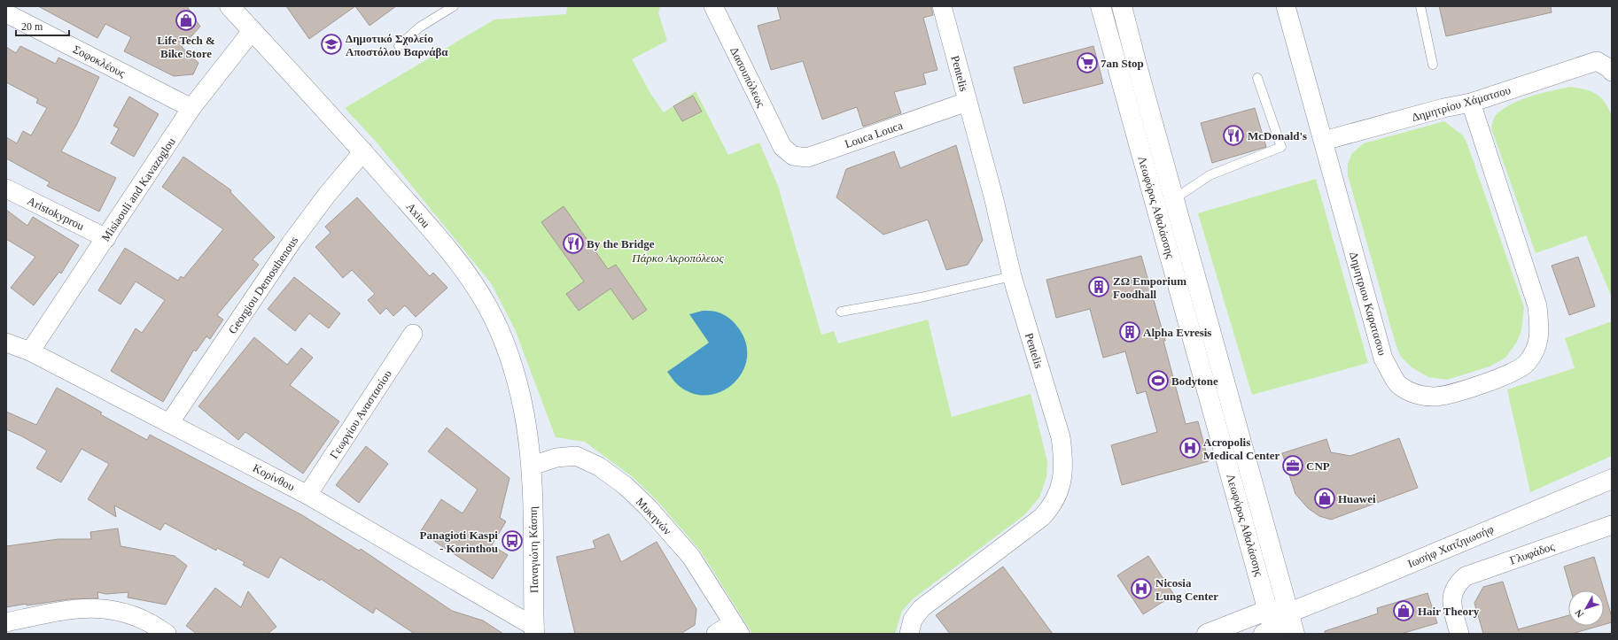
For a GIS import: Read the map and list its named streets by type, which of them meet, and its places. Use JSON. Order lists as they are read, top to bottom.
{
  "streets": {
    "main road": [
      "Λεωφόρος Αθαλάσσης",
      "Axiou",
      "Ιωσήφ Χατζηιωσήφ",
      "Παναγιώτη Κάσπη"
    ],
    "street": [
      "Σοφοκλέους",
      "Pentelis",
      "Δασουπόλεως",
      "Δημητρίου Χάματσου",
      "Louca Louca",
      "Misiaouli and Kavazoglou",
      "Aristokyprou",
      "Georgiou Demosthenous",
      "Δημητριου Καρατασου",
      "Γεωργίου Αναστασίου",
      "Κορίνθου",
      "Μυκηνών",
      "Γλυφάδος"
    ]
  },
  "crossings": [
    ["Σοφοκλέους", "Misiaouli and Kavazoglou"],
    ["Pentelis", "Louca Louca"],
    ["Δασουπόλεως", "Louca Louca"],
    ["Δημητρίου Χάματσου", "Δημητριου Καρατασου"],
    ["Misiaouli and Kavazoglou", "Aristokyprou"],
    ["Misiaouli and Kavazoglou", "Axiou"],
    ["Misiaouli and Kavazoglou", "Κορίνθου"],
    ["Λεωφόρος Αθαλάσσης", "Ιωσήφ Χατζηιωσήφ"],
    ["Axiou", "Georgiou Demosthenous"],
    ["Axiou", "Μυκηνών"],
    ["Axiou", "Παναγιώτη Κάσπη"],
    ["Georgiou Demosthenous", "Κορίνθου"],
    ["Γεωργίου Αναστασίου", "Κορίνθου"],
    ["Κορίνθου", "Παναγιώτη Κάσπη"],
    ["Μυκηνών", "Παναγιώτη Κάσπη"]
  ],
  "parks": ["Πάρκο Ακροπόλεως"],
  "places": {
    "shop": ["Life Tech & Bike Store", "Huawei", "Hair Theory"],
    "school or university": ["Δημοτικό Σχολείο Αποστόλου Βαρνάβα"],
    "supermarket": ["7an Stop"],
    "restaurant": ["McDonald's", "By the Bridge"],
    "building": ["ΖΩ Emporium Foodhall", "Alpha Evresis"],
    "sports": ["Bodytone"],
    "hospital": ["Acropolis Medical Center", "Nicosia Lung Center"],
    "office": ["CNP"],
    "bus stop": ["Panagioti Kaspi - Korinthou"]
  },
  "scale_bar": "20 m",
  "north": "bottom left"
}
